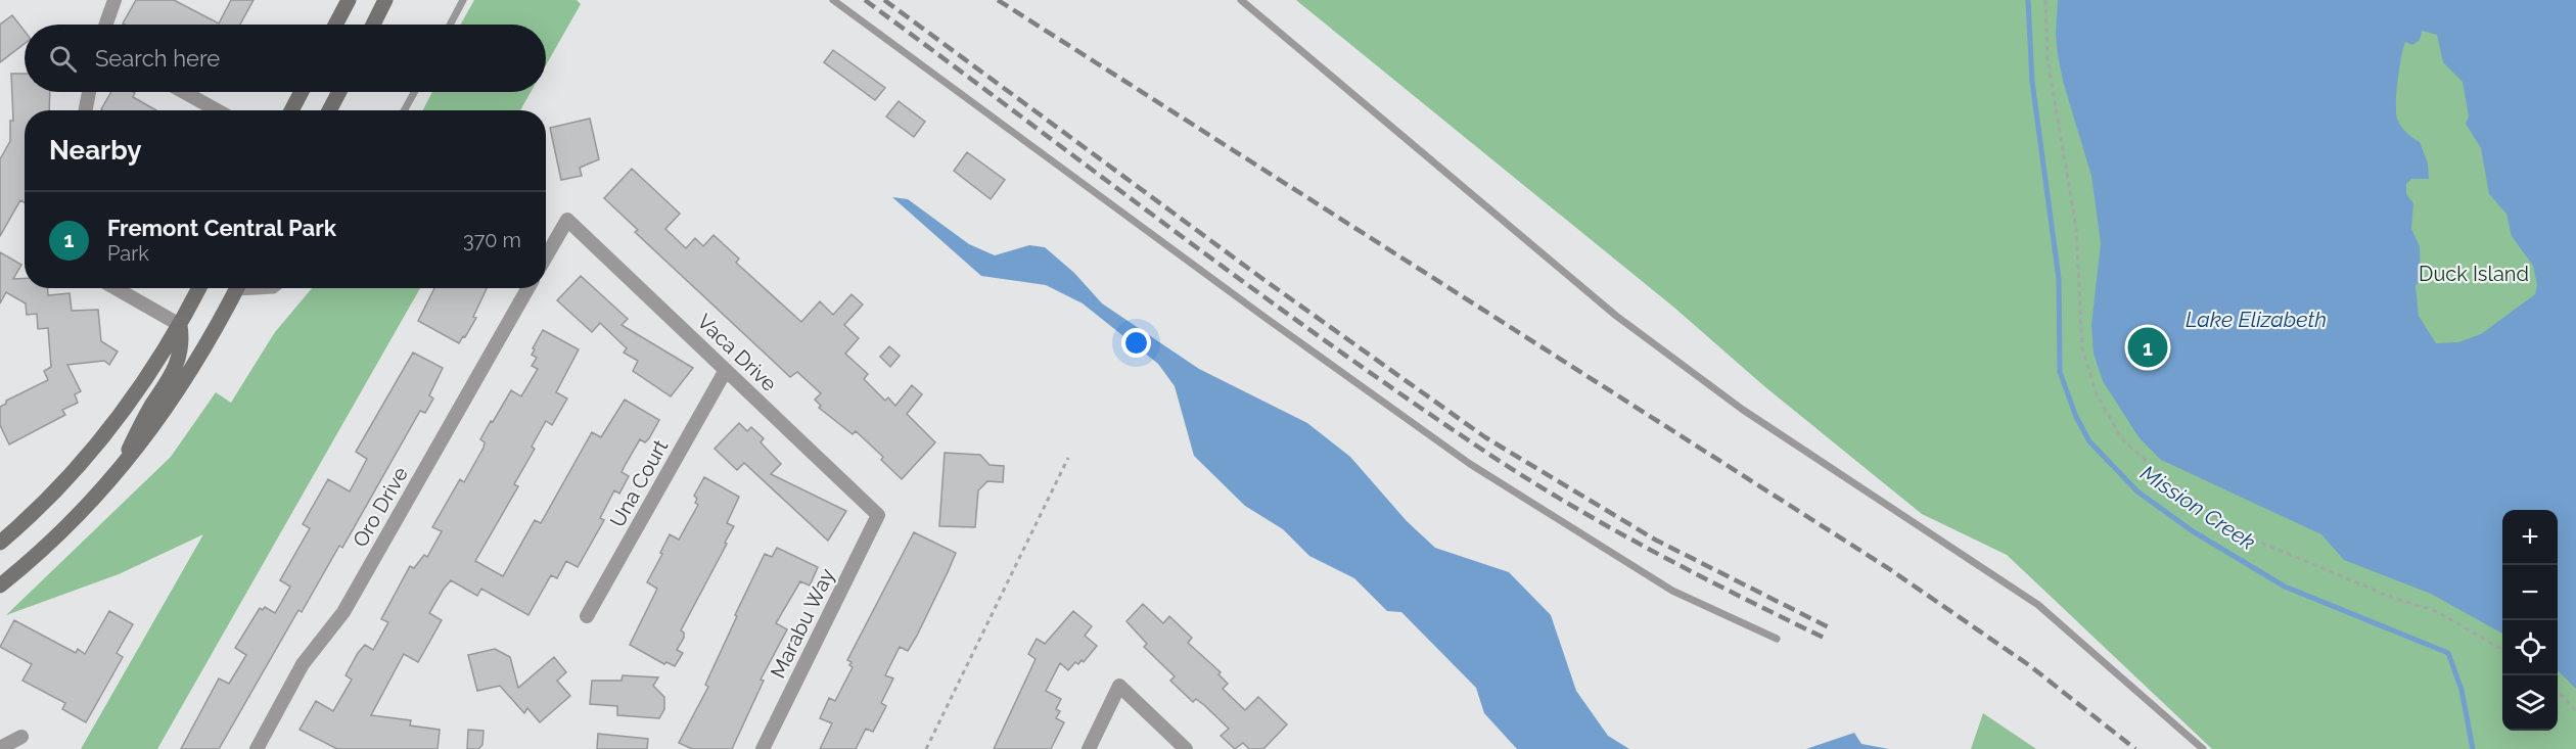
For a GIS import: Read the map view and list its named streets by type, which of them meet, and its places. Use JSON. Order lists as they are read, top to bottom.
{
  "streets": {
    "street": [
      "Vaca Drive",
      "Una Court",
      "Oro Drive",
      "Marabu Way"
    ]
  },
  "crossings": [
    ["Vaca Drive", "Una Court"],
    ["Vaca Drive", "Marabu Way"]
  ],
  "water": ["Lake Elizabeth", "Mission Creek"],
  "parks": ["Duck Island"],
  "page": {
    "search": "Search here",
    "heading": "Nearby",
    "list": [
      {
        "mark": "1",
        "name": "Fremont Central Park",
        "note": "Park",
        "value": "370 m"
      }
    ],
    "pins": "1",
    "map_buttons": ["+", "−"]
  }
}
